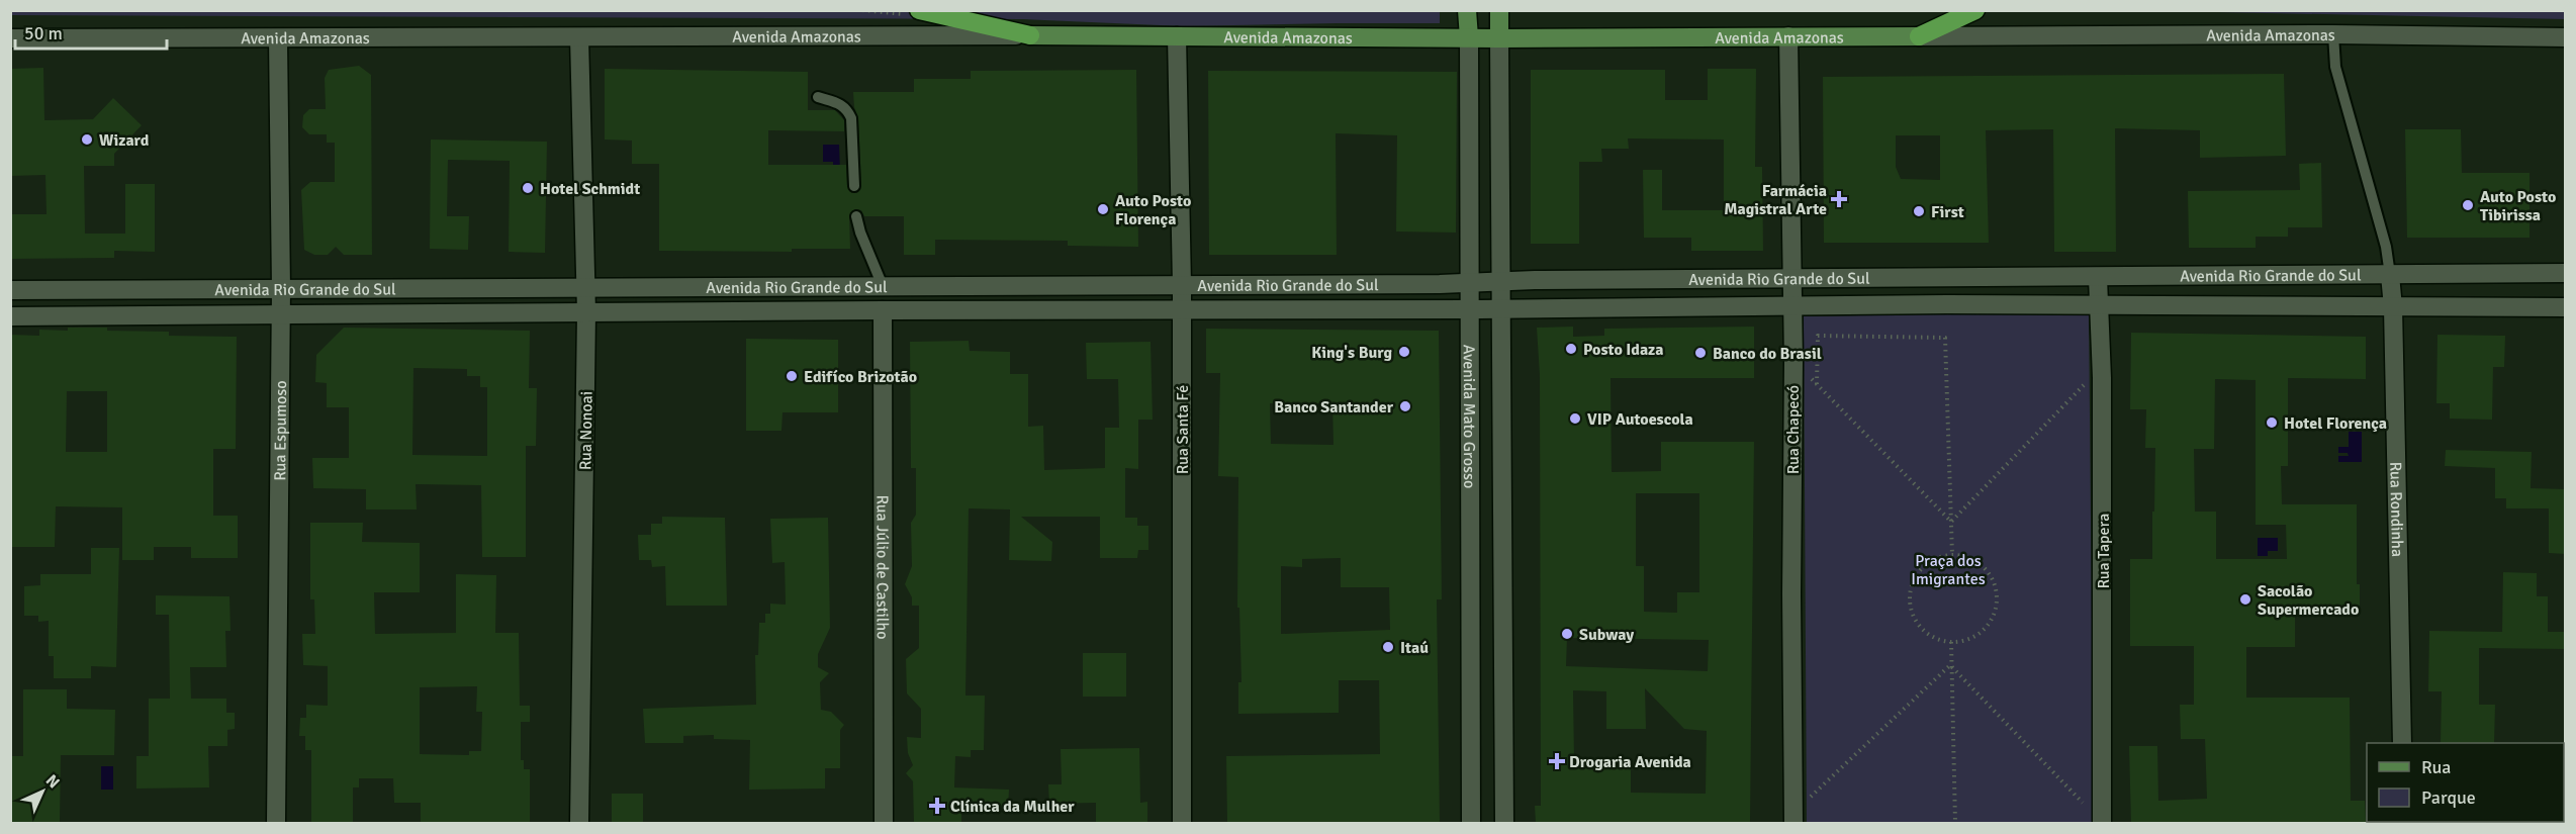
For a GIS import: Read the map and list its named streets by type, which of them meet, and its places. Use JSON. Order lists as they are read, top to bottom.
{
  "streets": {
    "main road": ["Avenida Amazonas", "Avenida Mato Grosso"],
    "street": [
      "Avenida Rio Grande do Sul",
      "Rua Santa Fé",
      "Rua Chapecó",
      "Rua Espumoso",
      "Rua Nonoai",
      "Rua Rondinha",
      "Rua Tapera",
      "Rua Júlio de Castilho"
    ]
  },
  "crossings": [
    ["Avenida Amazonas", "Avenida Mato Grosso"],
    ["Avenida Amazonas", "Rua Santa Fé"],
    ["Avenida Amazonas", "Rua Chapecó"],
    ["Avenida Amazonas", "Rua Espumoso"],
    ["Avenida Amazonas", "Rua Nonoai"],
    ["Avenida Rio Grande do Sul", "Avenida Mato Grosso"],
    ["Avenida Rio Grande do Sul", "Rua Santa Fé"],
    ["Avenida Rio Grande do Sul", "Rua Chapecó"],
    ["Avenida Rio Grande do Sul", "Rua Espumoso"],
    ["Avenida Rio Grande do Sul", "Rua Nonoai"],
    ["Avenida Rio Grande do Sul", "Rua Rondinha"],
    ["Avenida Rio Grande do Sul", "Rua Tapera"],
    ["Avenida Rio Grande do Sul", "Rua Júlio de Castilho"]
  ],
  "parks": ["Praça dos Imigrantes"],
  "places": {
    "other": [
      "Wizard",
      "Hotel Schmidt",
      "Auto Posto Tibirissa",
      "Auto Posto Florença",
      "First",
      "Posto Idaza",
      "King's Burg",
      "Banco do Brasil",
      "Edifíco Brizotão",
      "Banco Santander",
      "VIP Autoescola",
      "Hotel Florença",
      "Sacolão Supermercado",
      "Subway",
      "Itaú"
    ],
    "health": ["Farmácia Magistral Arte", "Drogaria Avenida", "Clínica da Mulher"]
  },
  "legend": ["Rua", "Parque"],
  "scale_bar": "50 m",
  "north": "top right"
}
